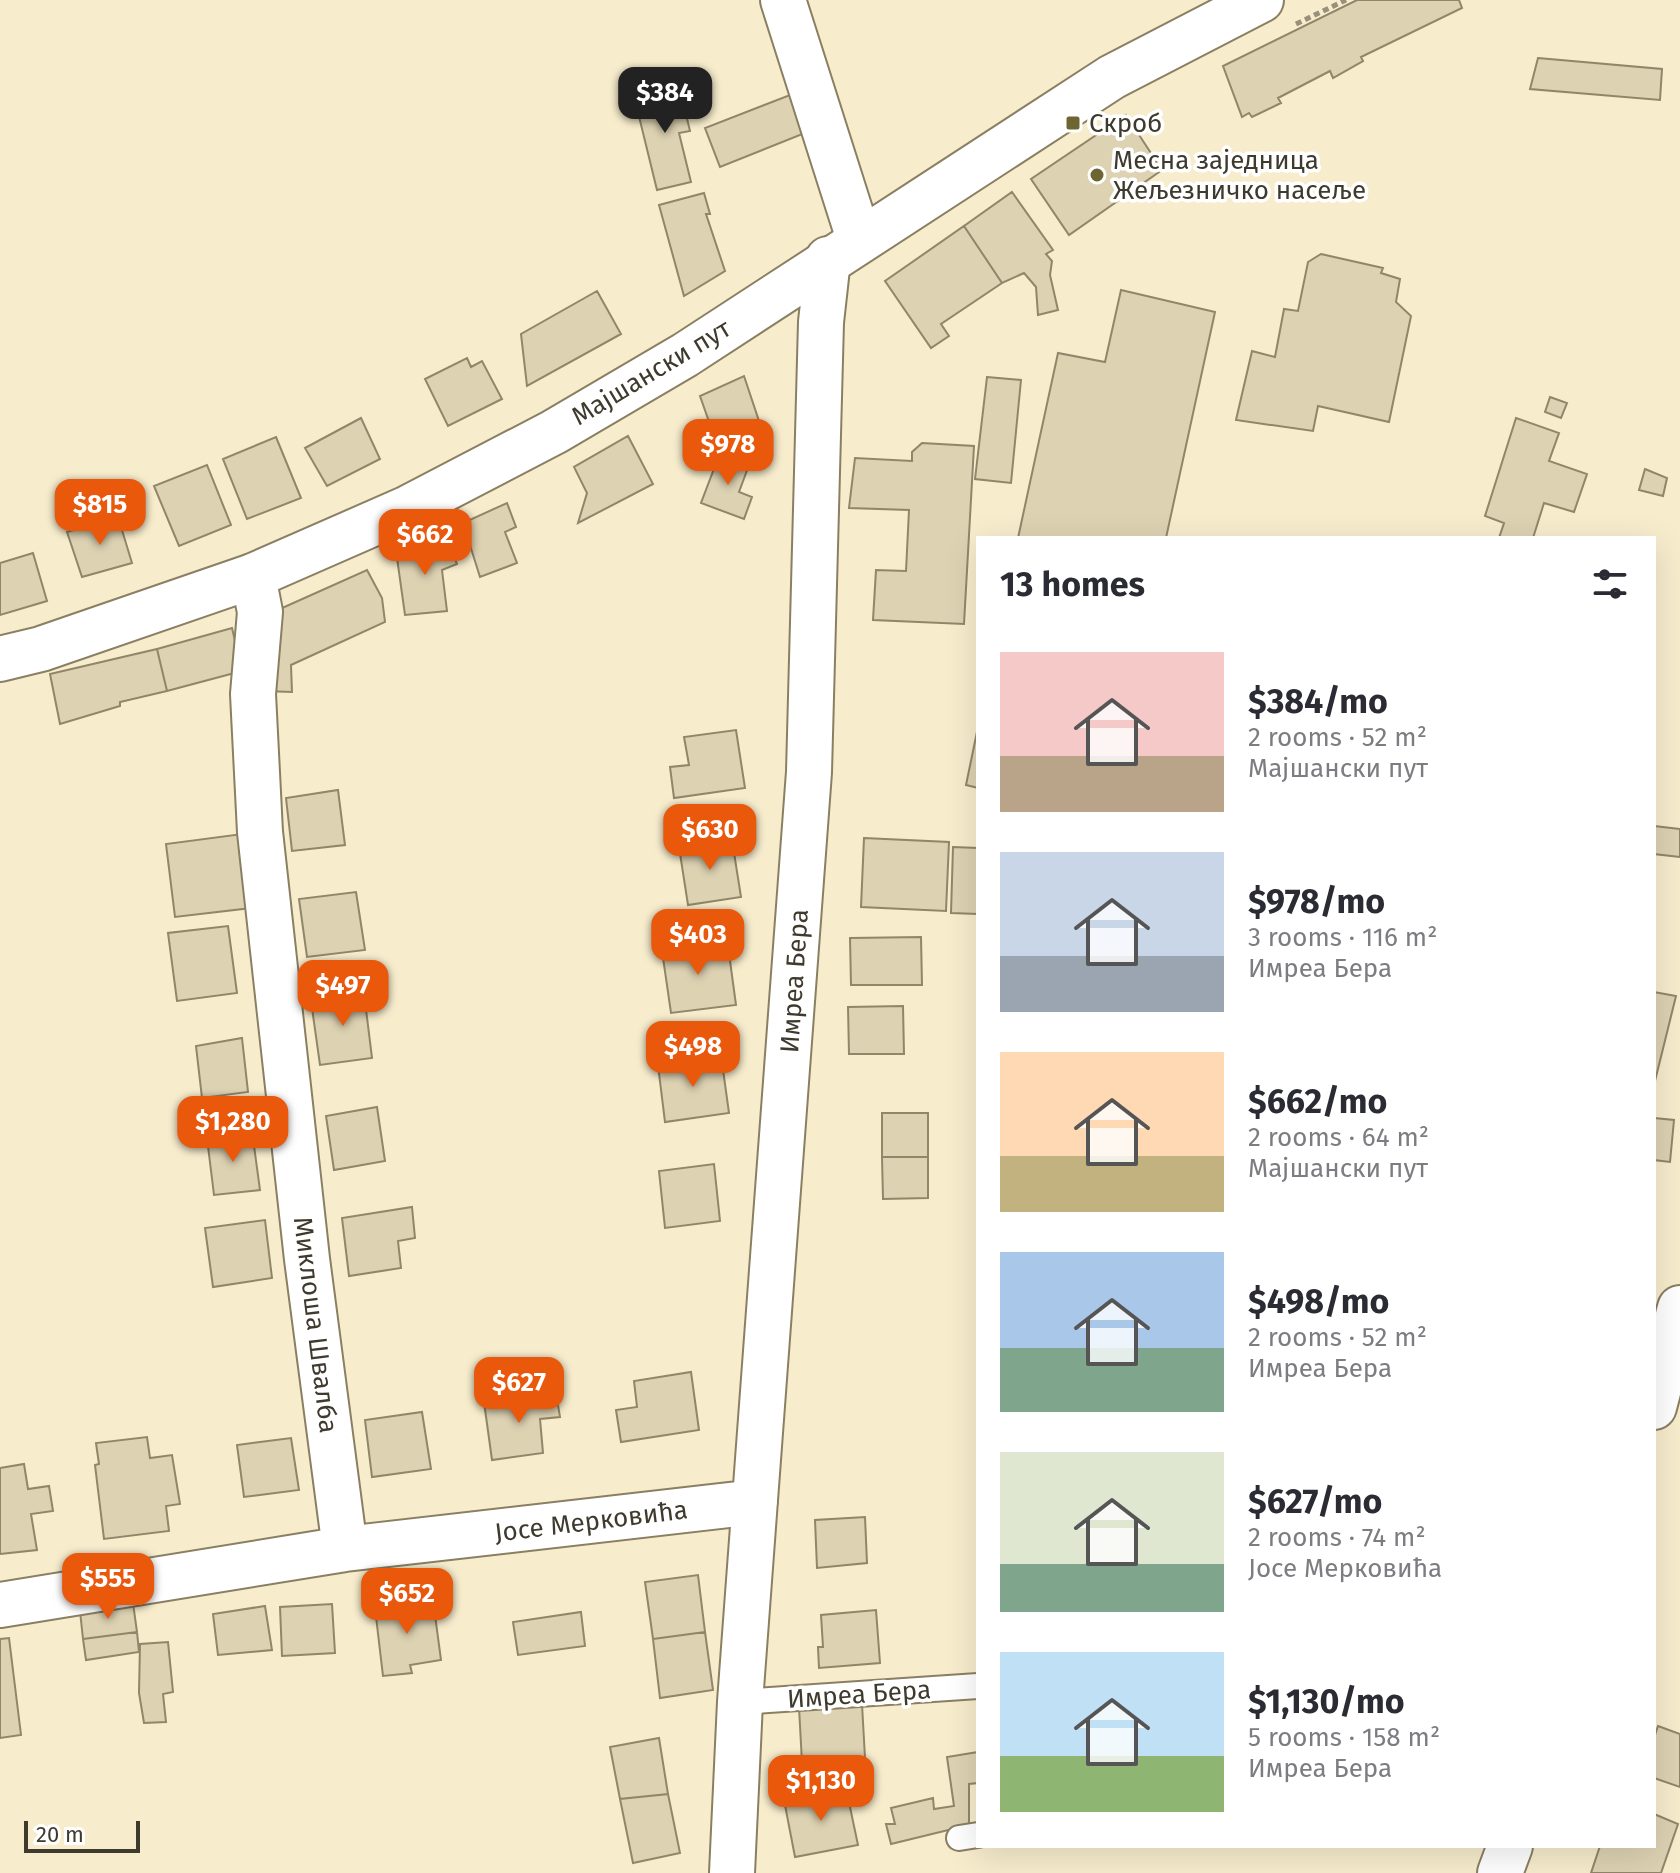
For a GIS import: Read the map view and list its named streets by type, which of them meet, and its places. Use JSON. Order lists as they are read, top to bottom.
{
  "streets": {
    "street": [
      "Мајшански пут",
      "Имреа Бера",
      "Миклоша Швалба",
      "Јосе Мерковића"
    ]
  },
  "crossings": [
    ["Мајшански пут", "Имреа Бера"],
    ["Мајшански пут", "Миклоша Швалба"],
    ["Имреа Бера", "Јосе Мерковића"],
    ["Миклоша Швалба", "Јосе Мерковића"]
  ],
  "places": {
    "transit": ["Скроб"],
    "other": ["Месна заједница Жељезничко насеље"]
  },
  "scale_bar": "20 m",
  "page": {
    "price": [
      "$384",
      "$978",
      "$815",
      "$662",
      "$630",
      "$403",
      "$497",
      "$498",
      "$1,280",
      "$627",
      "$555",
      "$652",
      "$1,130"
    ],
    "heading": "13 homes",
    "list": [
      {
        "name": "$384/mo",
        "note": "2 rooms · 52 m² · Мајшански пут"
      },
      {
        "name": "$978/mo",
        "note": "3 rooms · 116 m² · Имреа Бера"
      },
      {
        "name": "$662/mo",
        "note": "2 rooms · 64 m² · Мајшански пут"
      },
      {
        "name": "$498/mo",
        "note": "2 rooms · 52 m² · Имреа Бера"
      },
      {
        "name": "$627/mo",
        "note": "2 rooms · 74 m² · Јосе Мерковића"
      },
      {
        "name": "$1,130/mo",
        "note": "5 rooms · 158 m² · Имреа Бера"
      }
    ],
    "scale": "20 m"
  }
}
